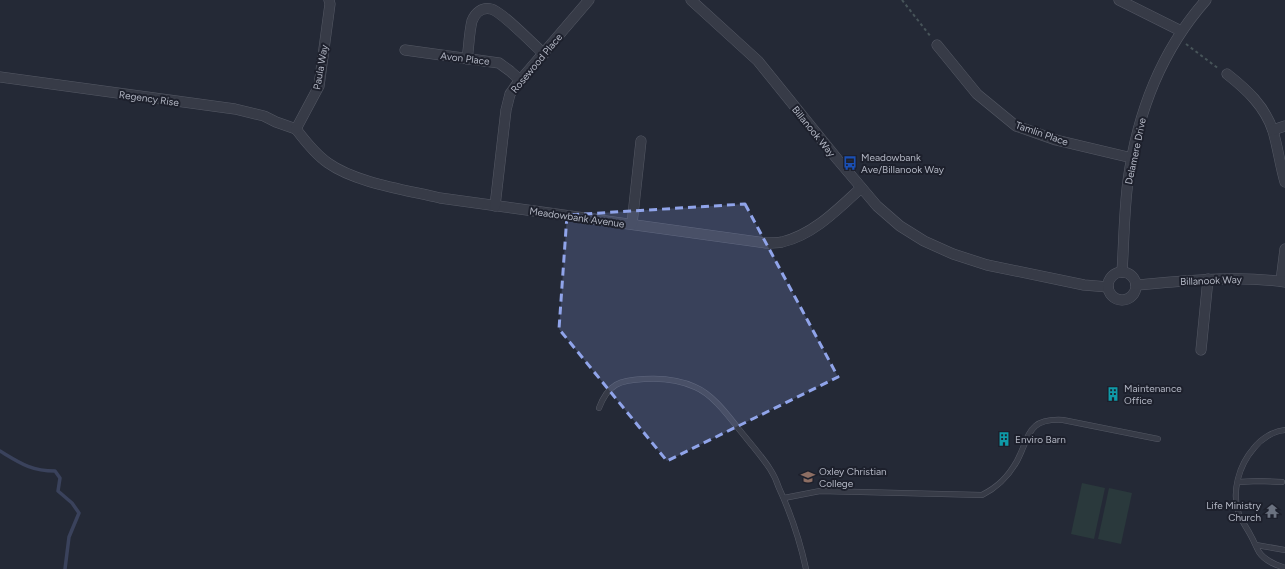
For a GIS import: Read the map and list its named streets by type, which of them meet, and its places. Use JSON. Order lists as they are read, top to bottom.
{
  "streets": {
    "street": [
      "Avon Place",
      "Rosewood Place",
      "Paula Way",
      "Regency Rise",
      "Billanook Way",
      "Tamlin Place",
      "Delamere Drive",
      "Meadowbank Avenue"
    ]
  },
  "crossings": [
    ["Avon Place", "Rosewood Place"],
    ["Rosewood Place", "Meadowbank Avenue"],
    ["Paula Way", "Regency Rise"],
    ["Paula Way", "Meadowbank Avenue"],
    ["Regency Rise", "Meadowbank Avenue"],
    ["Billanook Way", "Delamere Drive"],
    ["Billanook Way", "Meadowbank Avenue"],
    ["Tamlin Place", "Delamere Drive"]
  ],
  "places": {
    "bus stop": ["Meadowbank Ave/Billanook Way"],
    "building": ["Maintenance Office", "Enviro Barn"],
    "school or university": ["Oxley Christian College"],
    "temple": ["Life Ministry Church"]
  }
}
